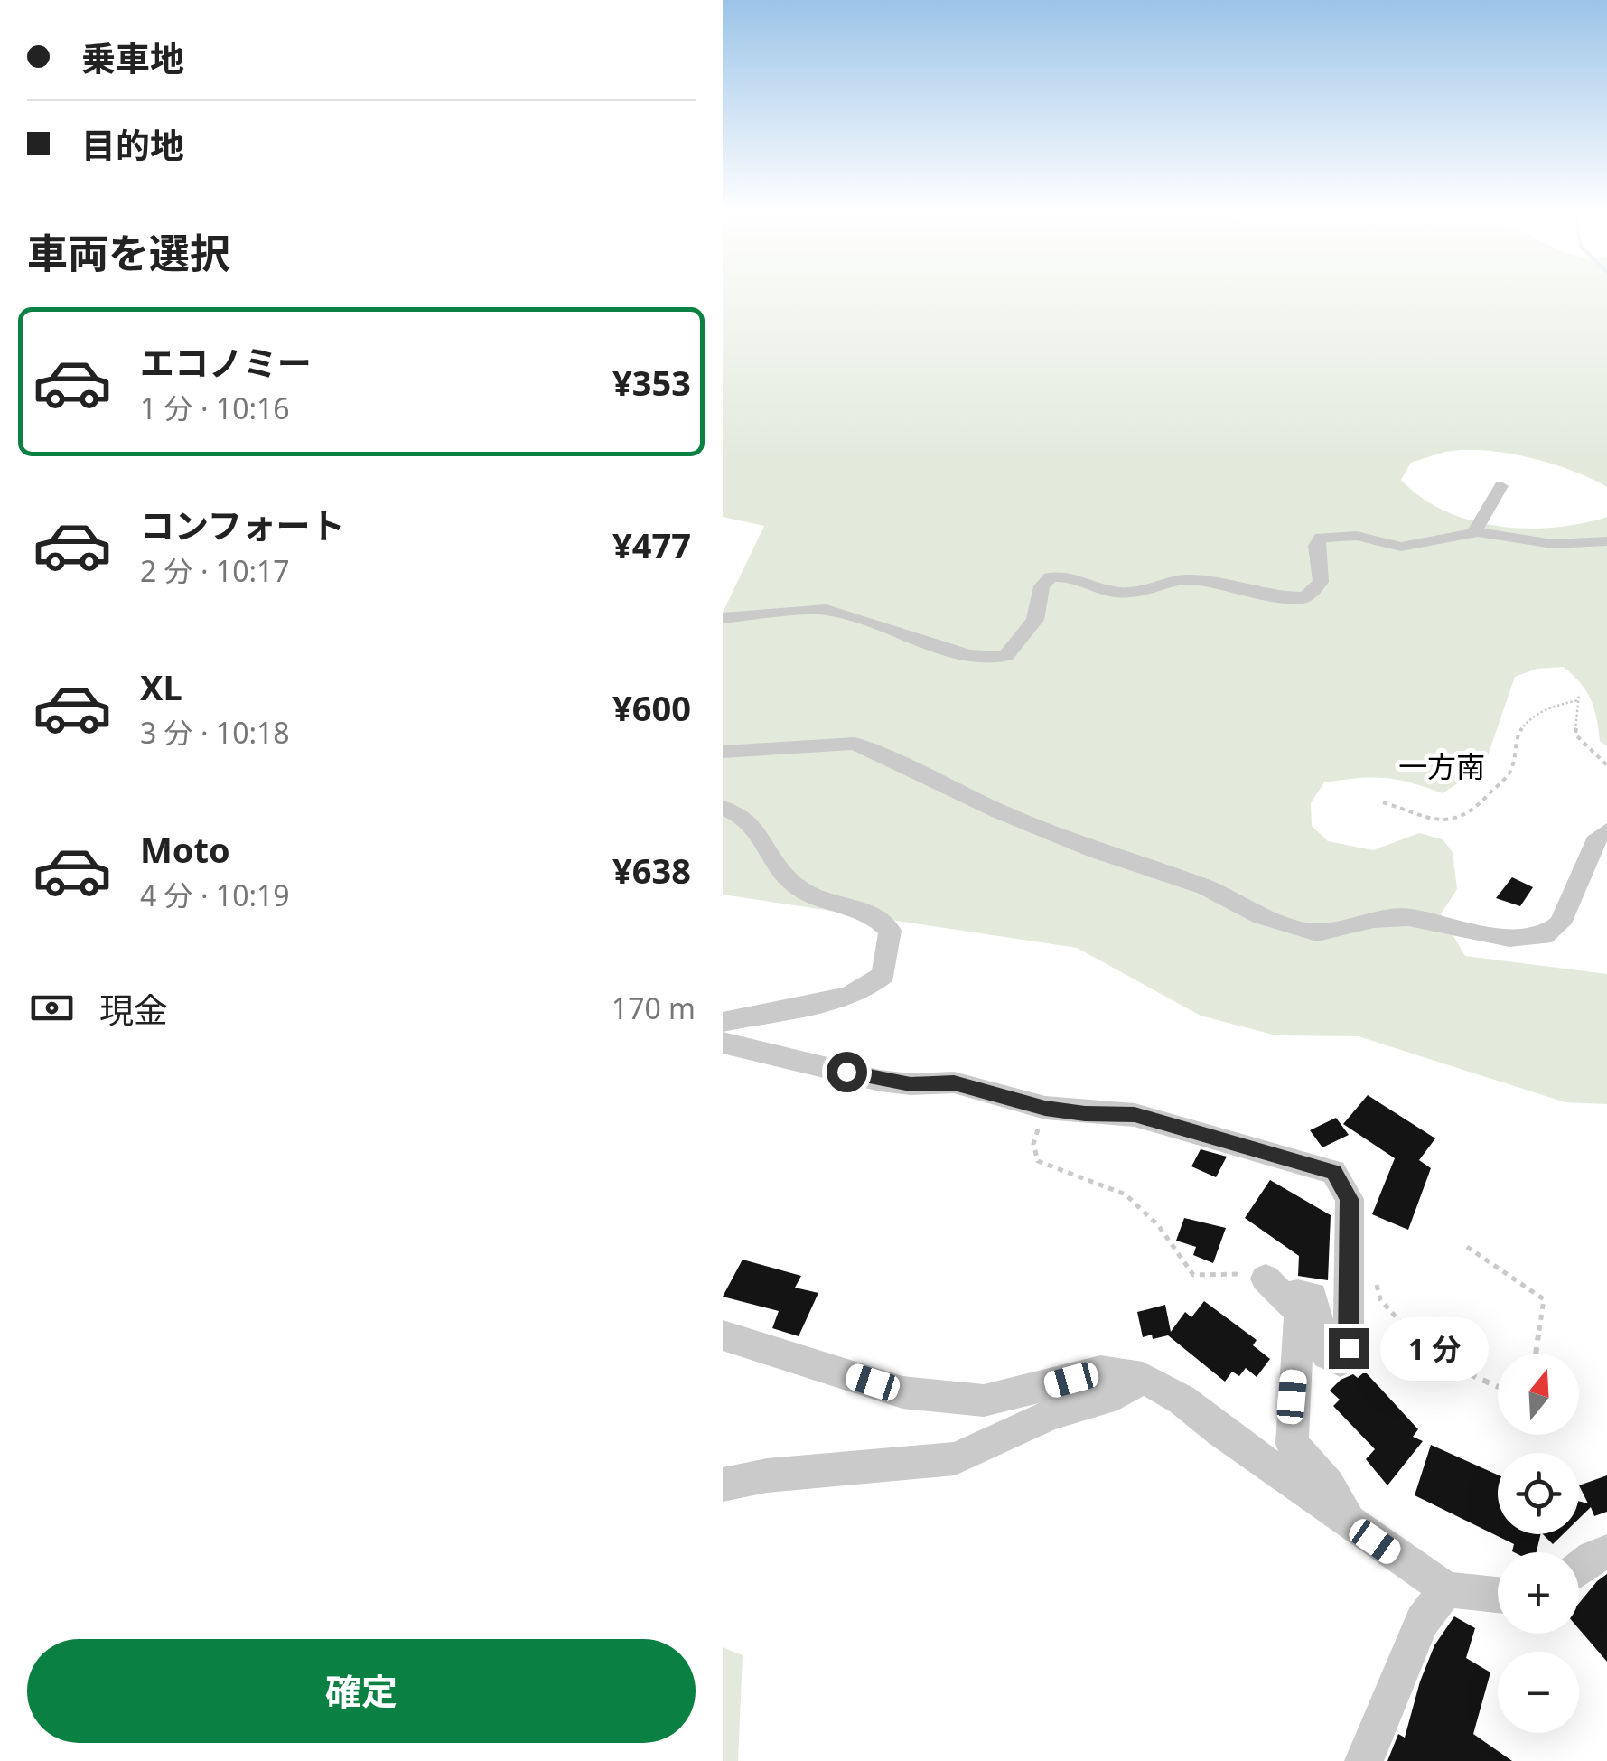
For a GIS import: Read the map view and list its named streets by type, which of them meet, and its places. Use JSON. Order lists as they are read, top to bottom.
{
  "districts": ["一方南"],
  "north": "top",
  "page": {
    "banner": ["乗車地", "目的地"],
    "heading": "車両を選択",
    "list": [
      {
        "name": "エコノミー",
        "note": "1 分 · 10:16",
        "value": "¥353"
      },
      {
        "name": "コンフォート",
        "note": "2 分 · 10:17",
        "value": "¥477"
      },
      {
        "name": "XL",
        "note": "3 分 · 10:18",
        "value": "¥600"
      },
      {
        "name": "Moto",
        "note": "4 分 · 10:19",
        "value": "¥638"
      }
    ],
    "pay": ["現金", "170 m"],
    "bubble": "1 分",
    "map_buttons": ["+", "−"],
    "buttons": "確定"
  }
}
